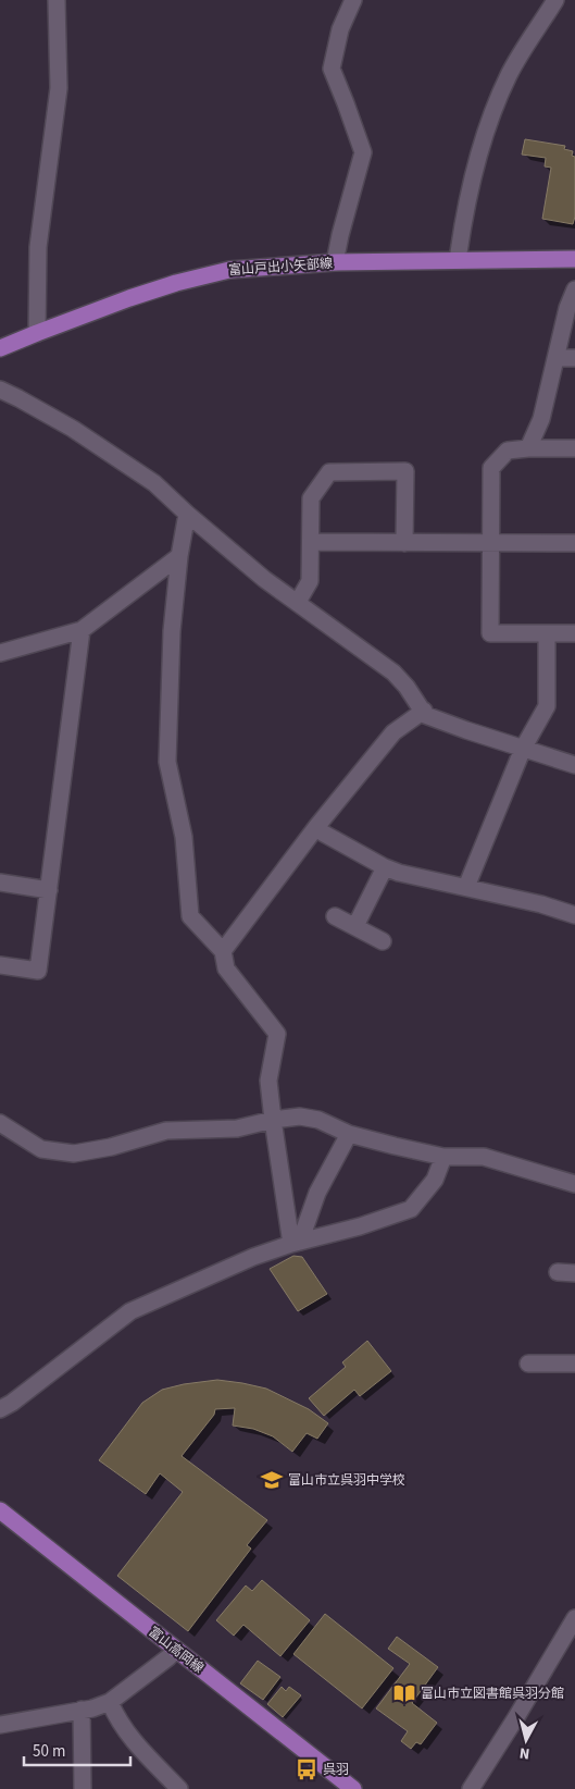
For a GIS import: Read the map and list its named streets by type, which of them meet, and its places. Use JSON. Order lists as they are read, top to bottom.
{
  "streets": {
    "main road": ["富山戸出小矢部線", "富山高岡線"]
  },
  "places": {
    "school or university": ["富山市立呉羽中学校"],
    "library": ["富山市立図書館呉羽分館"],
    "bus stop": ["呉羽"]
  },
  "scale_bar": "50 m",
  "north": "bottom"
}
